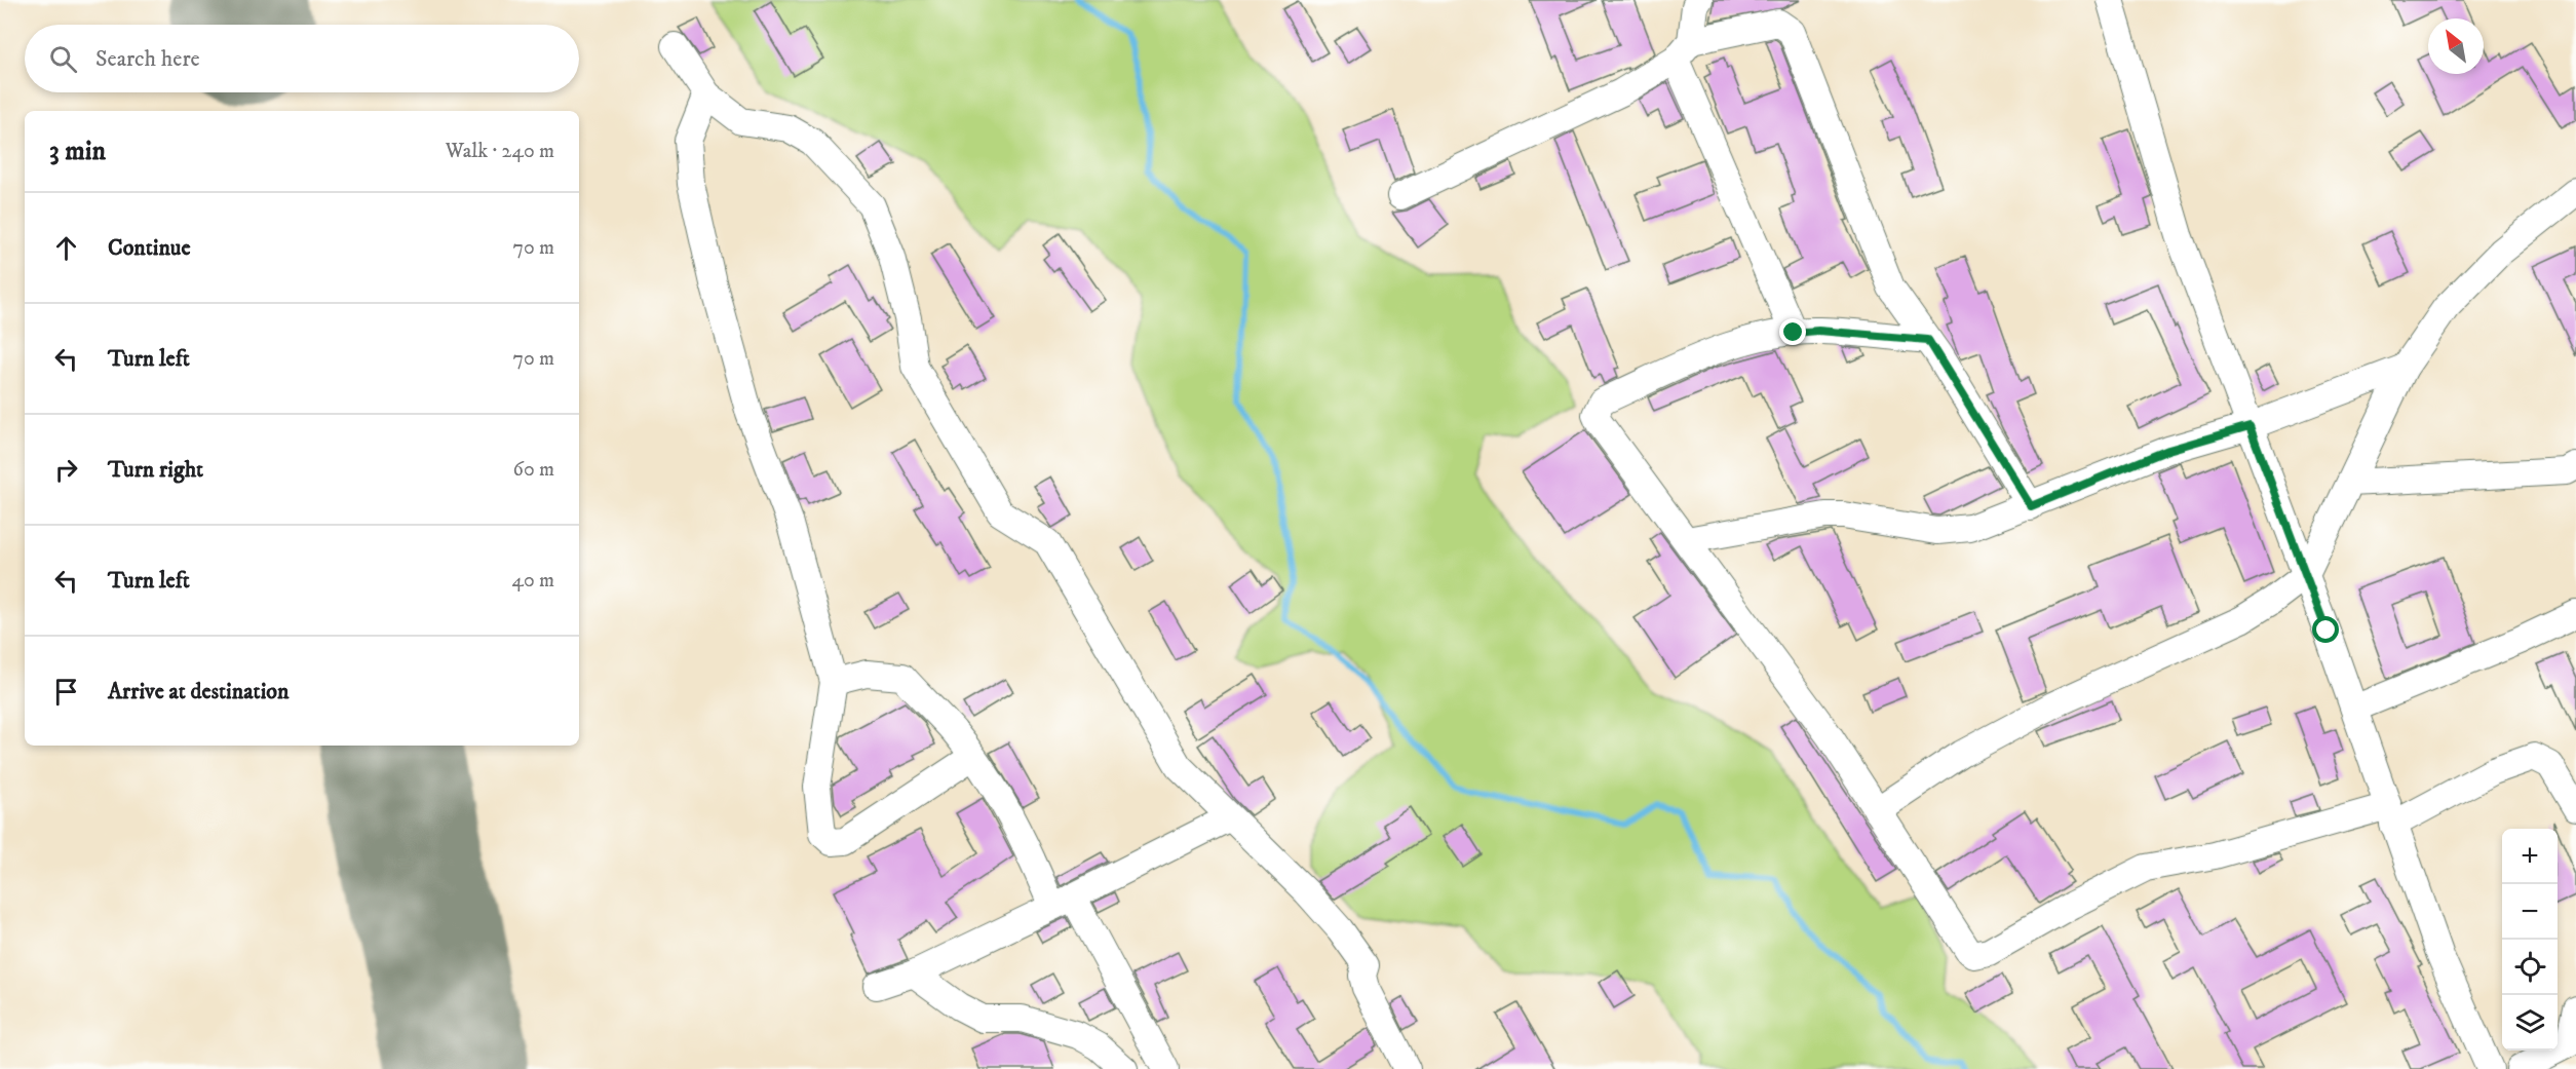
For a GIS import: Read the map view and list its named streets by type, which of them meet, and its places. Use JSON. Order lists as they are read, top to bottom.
{
  "north": "top left",
  "page": {
    "search": "Search here",
    "heading": ["3 min", "Walk · 240 m"],
    "list": [
      ["Continue", "70 m"],
      ["Turn left", "70 m"],
      ["Turn right", "60 m"],
      ["Turn left", "40 m"],
      "Arrive at destination"
    ],
    "map_buttons": ["+", "−"]
  }
}
